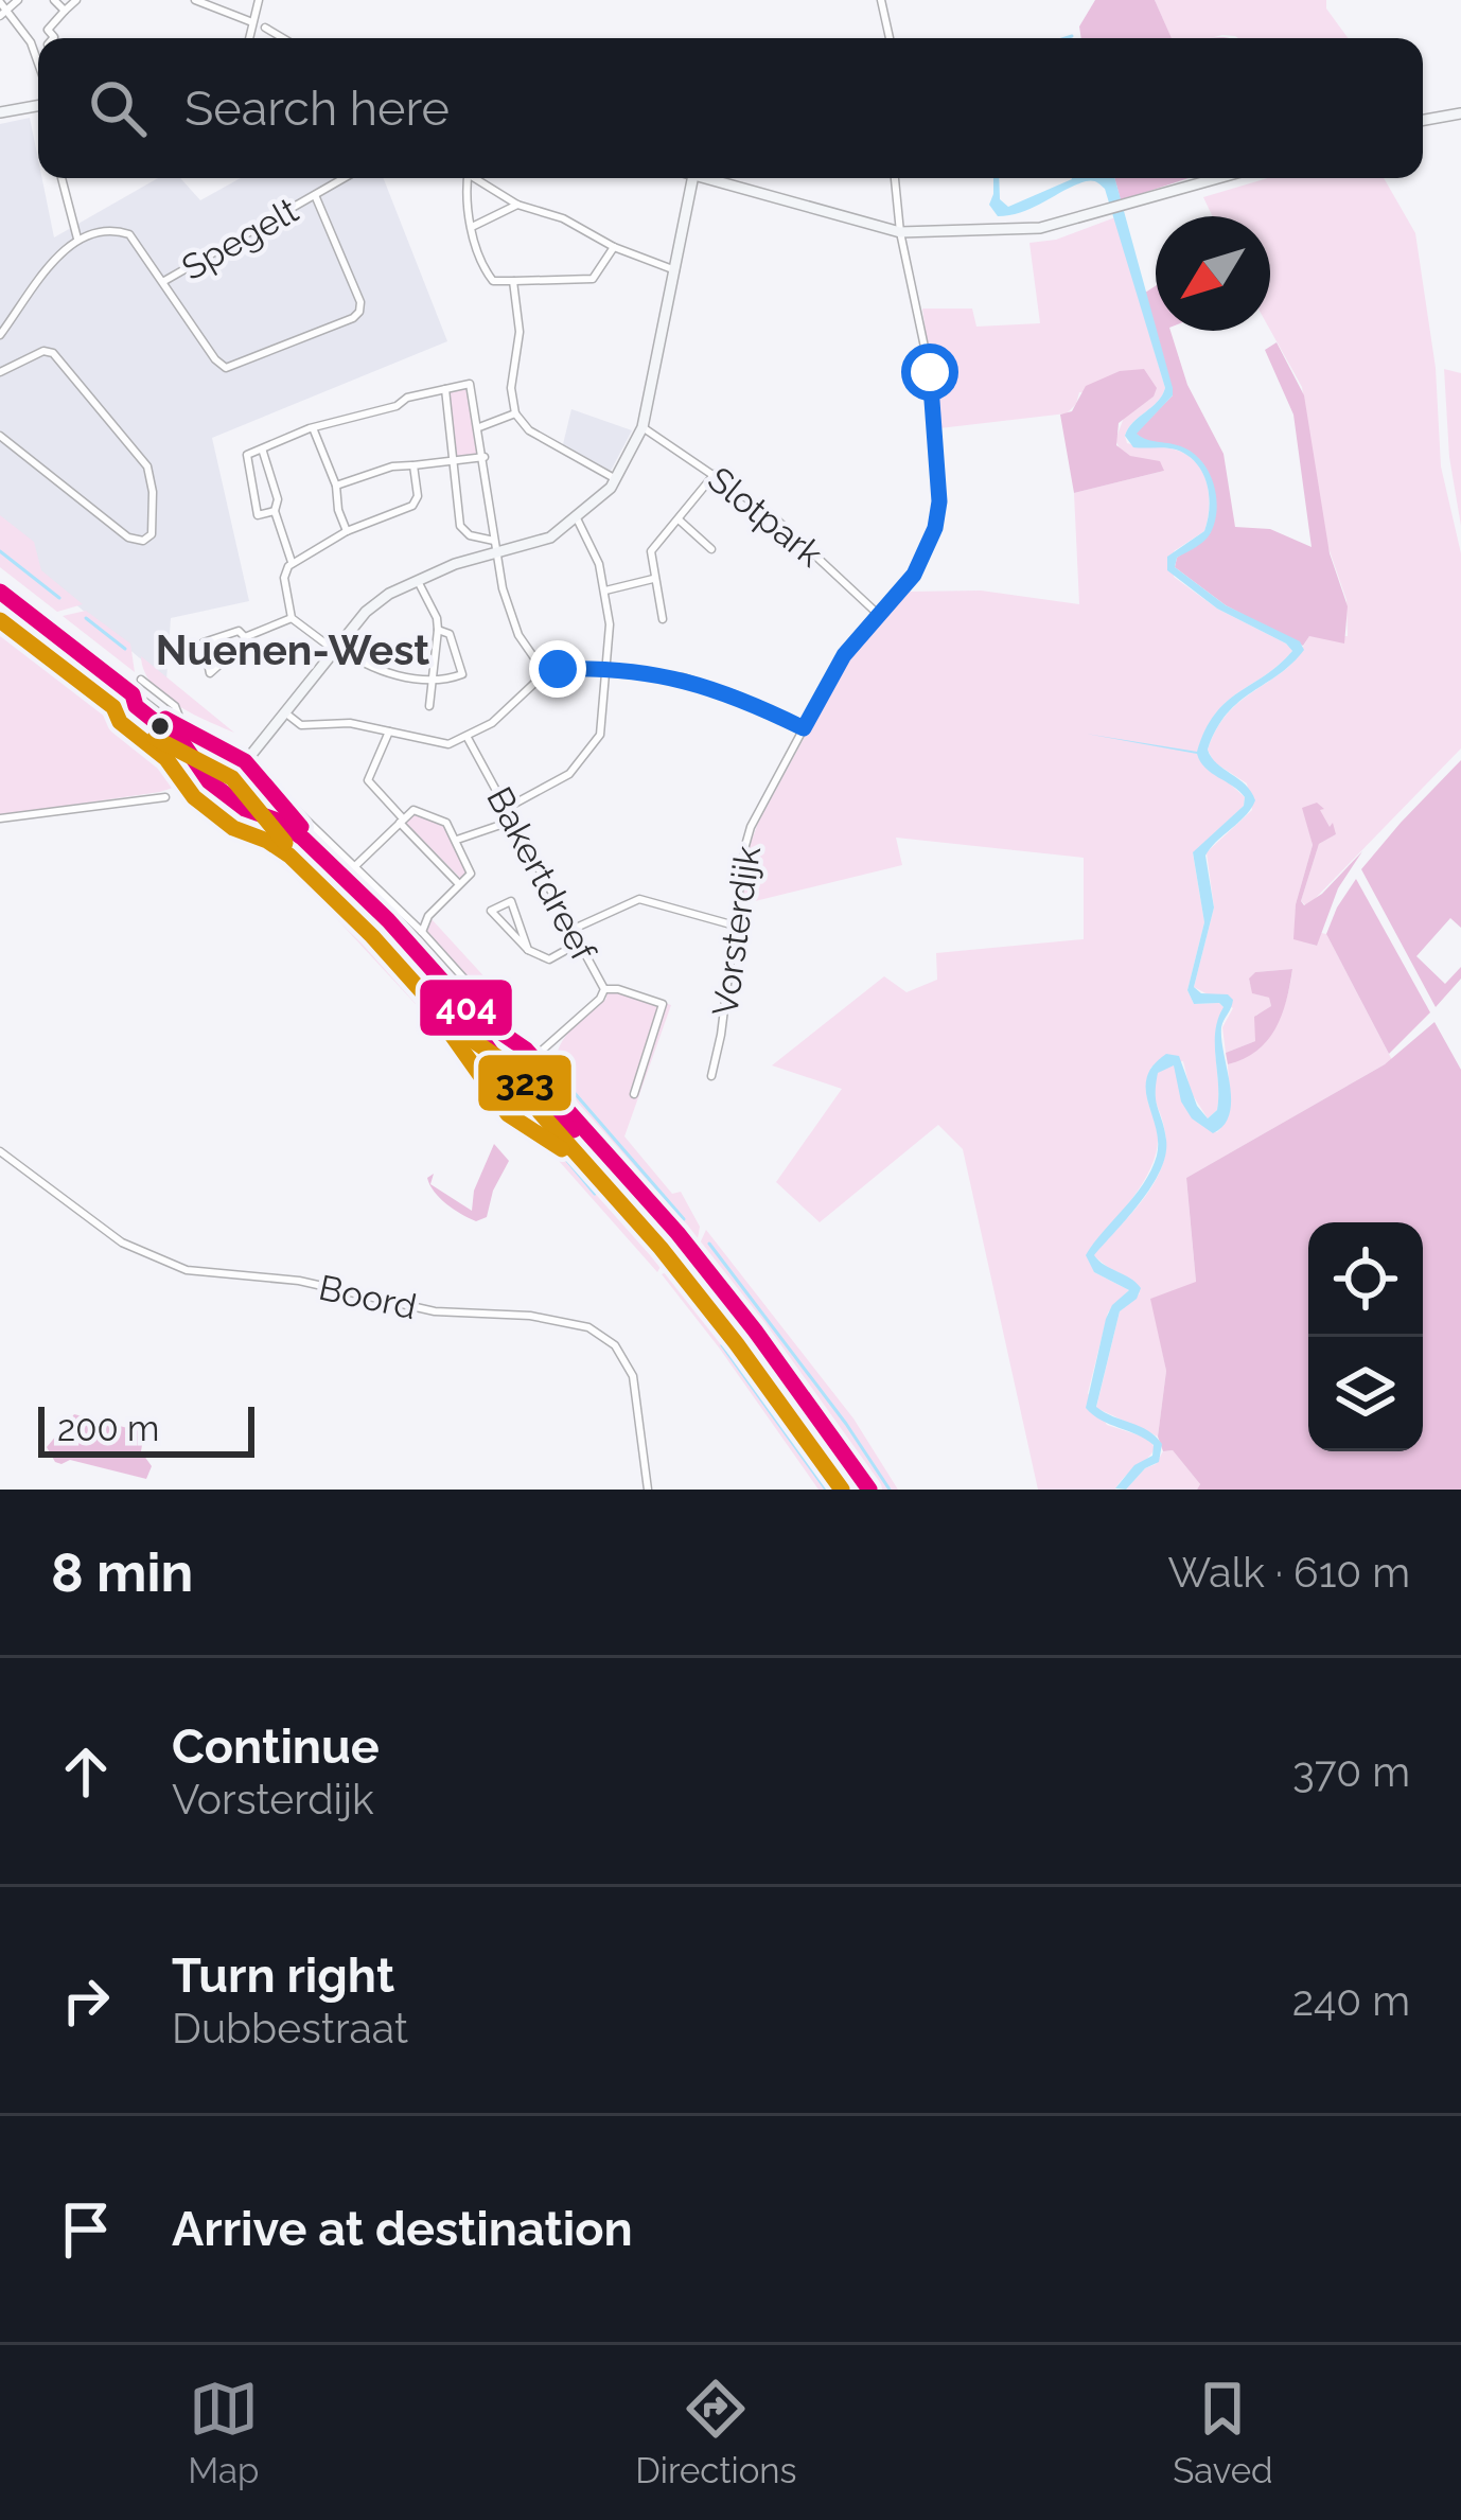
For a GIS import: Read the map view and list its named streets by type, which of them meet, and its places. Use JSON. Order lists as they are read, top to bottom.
{
  "streets": {
    "street": [
      "Spegelt",
      "Slotpark",
      "Bakertdreef",
      "Vorsterdijk",
      "Boord"
    ]
  },
  "crossings": [
    ["Slotpark", "Vorsterdijk"]
  ],
  "districts": ["Nuenen-West"],
  "lines": ["transit line 404", "transit line 323"],
  "scale_bar": "200 m",
  "north": "bottom left",
  "page": {
    "search": "Search here",
    "scale": "200 m",
    "heading": ["8 min", "Walk · 610 m"],
    "list": [
      ["Continue", "Vorsterdijk", "370 m"],
      ["Turn right", "Dubbestraat", "240 m"],
      "Arrive at destination"
    ],
    "nav": ["Map", "Directions", "Saved"]
  }
}
